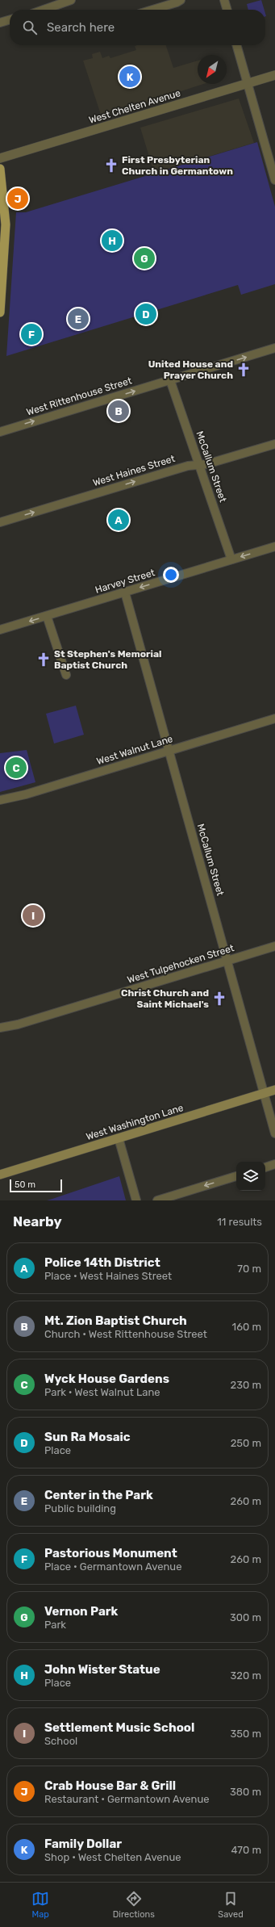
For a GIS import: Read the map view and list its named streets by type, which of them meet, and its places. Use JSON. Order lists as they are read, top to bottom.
{
  "streets": {
    "main road": ["West Washington Lane"],
    "street": [
      "West Chelten Avenue",
      "West Rittenhouse Street",
      "McCallum Street",
      "West Haines Street",
      "Harvey Street",
      "West Walnut Lane",
      "West Tulpehocken Street"
    ]
  },
  "crossings": [
    ["West Rittenhouse Street", "McCallum Street"],
    ["McCallum Street", "West Haines Street"],
    ["McCallum Street", "Harvey Street"],
    ["McCallum Street", "West Walnut Lane"],
    ["McCallum Street", "West Tulpehocken Street"],
    ["McCallum Street", "West Washington Lane"]
  ],
  "one_way": ["West Rittenhouse Street", "West Haines Street", "Harvey Street"],
  "places": {
    "church": [
      "First Presbyterian Church in Germantown",
      "United House and Prayer Church",
      "St Stephen's Memorial Baptist Church",
      "Christ Church and Saint Michael's"
    ]
  },
  "scale_bar": "50 m",
  "north": "bottom left",
  "page": {
    "search": "Search here",
    "pins": [
      "K",
      "J",
      "H",
      "G",
      "D",
      "E",
      "F",
      "B",
      "A",
      "C",
      "I"
    ],
    "scale": "50 m",
    "heading": ["Nearby", "11 results"],
    "list": [
      {
        "mark": "A",
        "name": "Police 14th District",
        "note": "Place · West Haines Street",
        "value": "70 m"
      },
      {
        "mark": "B",
        "name": "Mt. Zion Baptist Church",
        "note": "Church · West Rittenhouse Street",
        "value": "160 m"
      },
      {
        "mark": "C",
        "name": "Wyck House Gardens",
        "note": "Park · West Walnut Lane",
        "value": "230 m"
      },
      {
        "mark": "D",
        "name": "Sun Ra Mosaic",
        "note": "Place",
        "value": "250 m"
      },
      {
        "mark": "E",
        "name": "Center in the Park",
        "note": "Public building",
        "value": "260 m"
      },
      {
        "mark": "F",
        "name": "Pastorious Monument",
        "note": "Place · Germantown Avenue",
        "value": "260 m"
      },
      {
        "mark": "G",
        "name": "Vernon Park",
        "note": "Park",
        "value": "300 m"
      },
      {
        "mark": "H",
        "name": "John Wister Statue",
        "note": "Place",
        "value": "320 m"
      },
      {
        "mark": "I",
        "name": "Settlement Music School",
        "note": "School",
        "value": "350 m"
      },
      {
        "mark": "J",
        "name": "Crab House Bar & Grill",
        "note": "Restaurant · Germantown Avenue",
        "value": "380 m"
      },
      {
        "mark": "K",
        "name": "Family Dollar",
        "note": "Shop · West Chelten Avenue",
        "value": "470 m"
      }
    ],
    "nav": ["Map", "Directions", "Saved"]
  }
}
